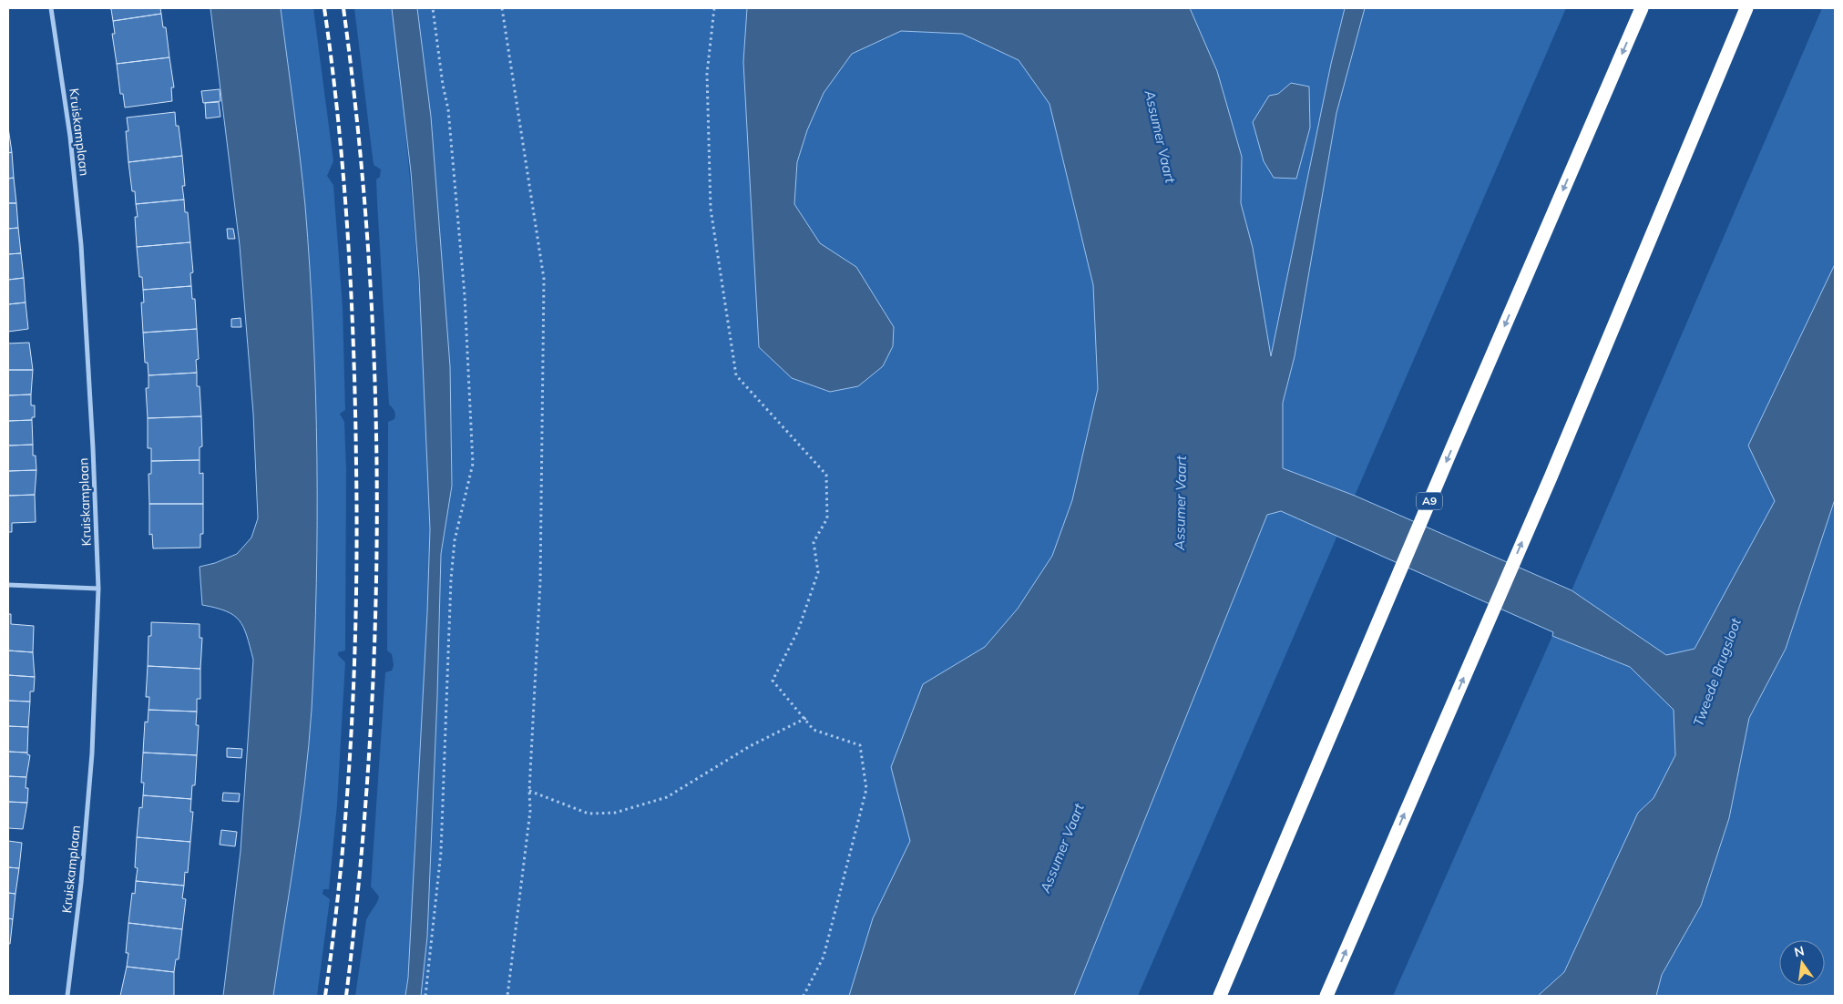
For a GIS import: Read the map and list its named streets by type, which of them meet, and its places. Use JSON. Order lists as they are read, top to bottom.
{
  "streets": {
    "highway": ["A9"],
    "street": ["Kruiskamplaan"]
  },
  "water": ["Assumer Vaart", "Tweede Brugsloot"],
  "north": "top"
}
